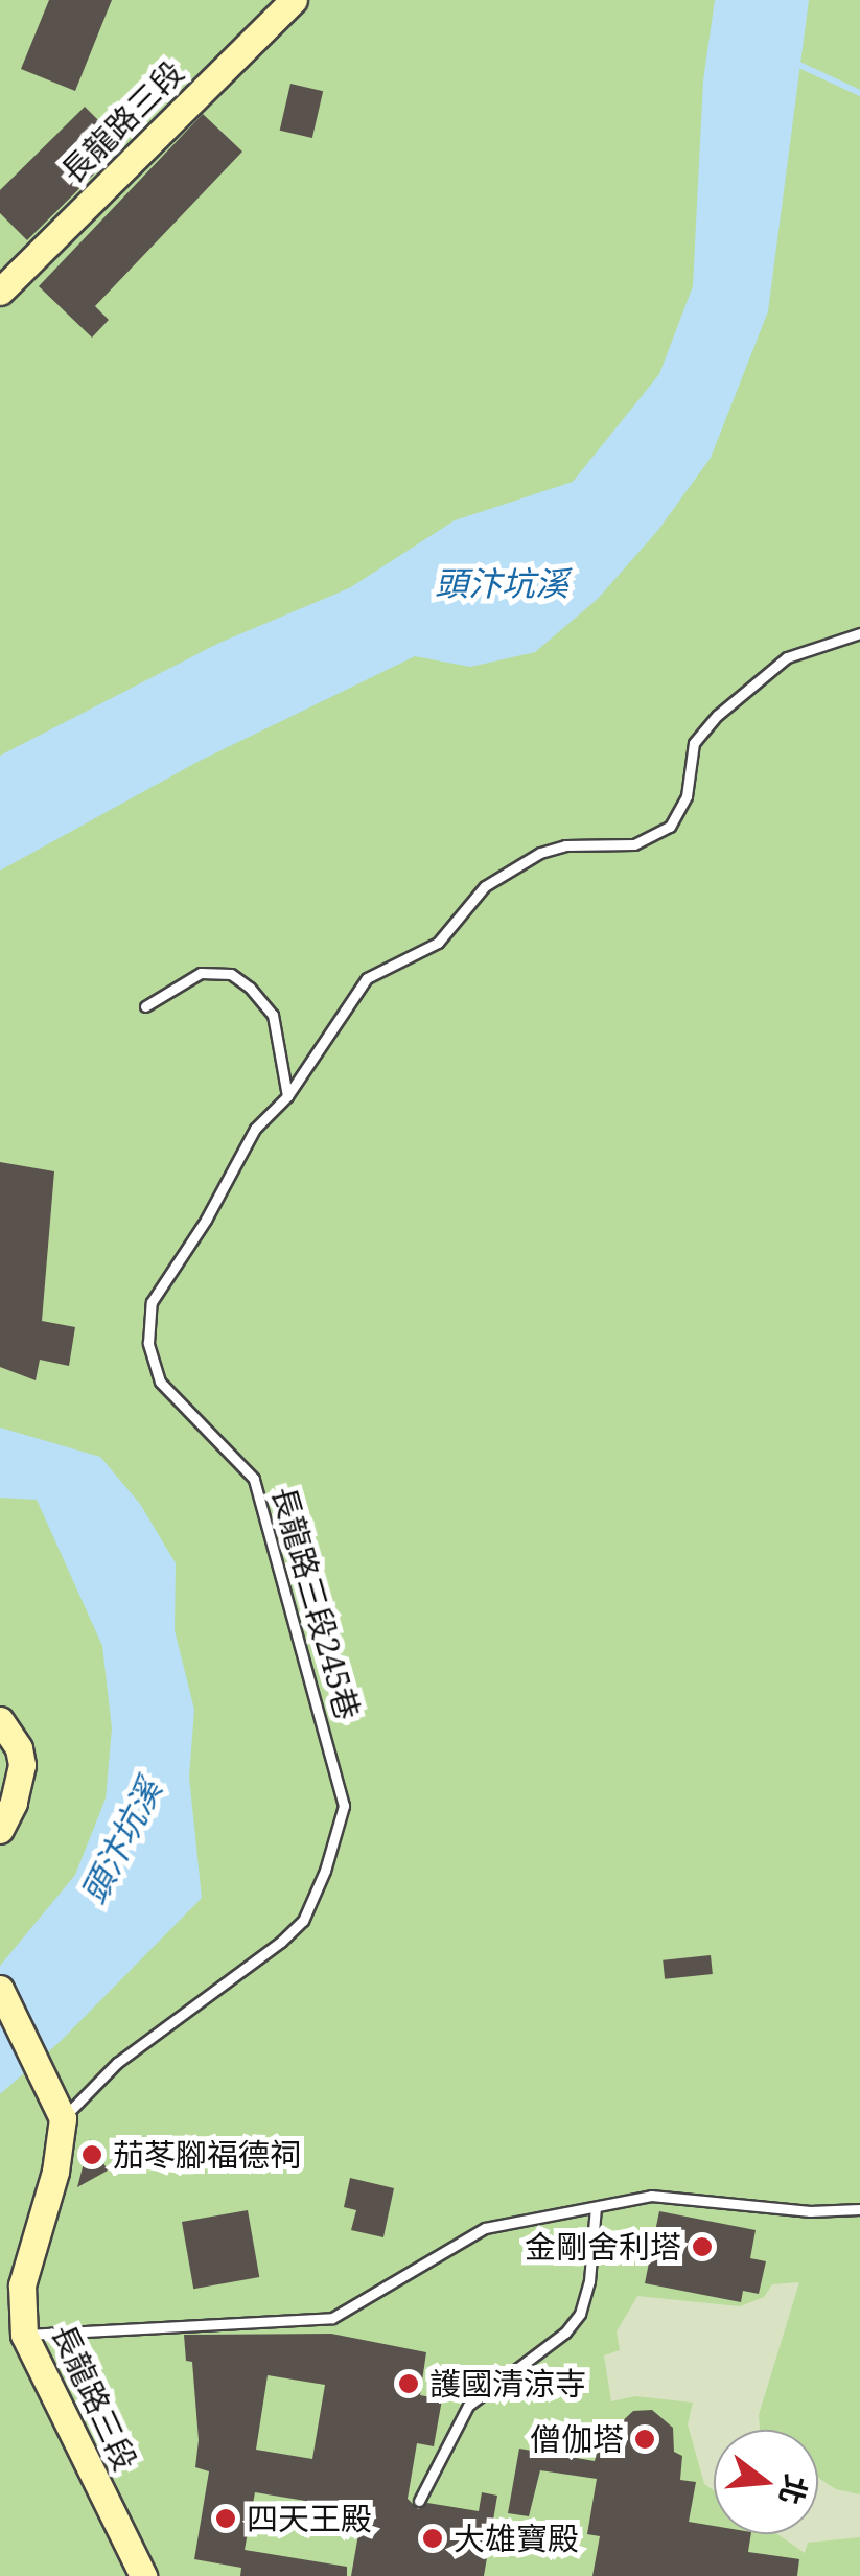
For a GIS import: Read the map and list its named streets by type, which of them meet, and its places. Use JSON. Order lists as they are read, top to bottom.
{
  "streets": {
    "main road": ["長龍路三段"],
    "lane": ["長龍路三段245巷"]
  },
  "crossings": [
    ["長龍路三段", "長龍路三段245巷"]
  ],
  "water": ["頭汴坑溪"],
  "places": [
    "茄苳腳福德祠",
    "金剛舍利塔",
    "護國清涼寺",
    "僧伽塔",
    "四天王殿",
    "大雄寶殿"
  ],
  "north": "right"
}
